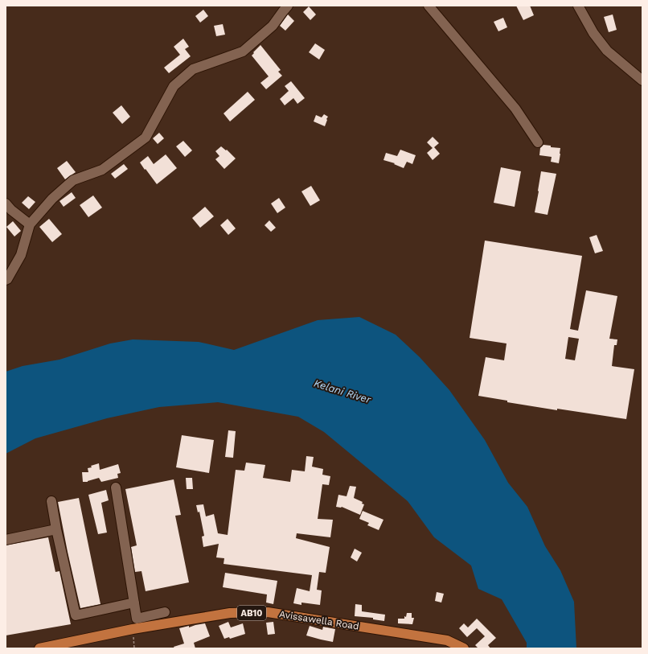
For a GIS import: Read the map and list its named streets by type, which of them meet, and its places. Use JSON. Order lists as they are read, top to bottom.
{
  "streets": {
    "main road": ["AB10", "Avissawella Road"]
  },
  "water": ["Kelani River"]
}
